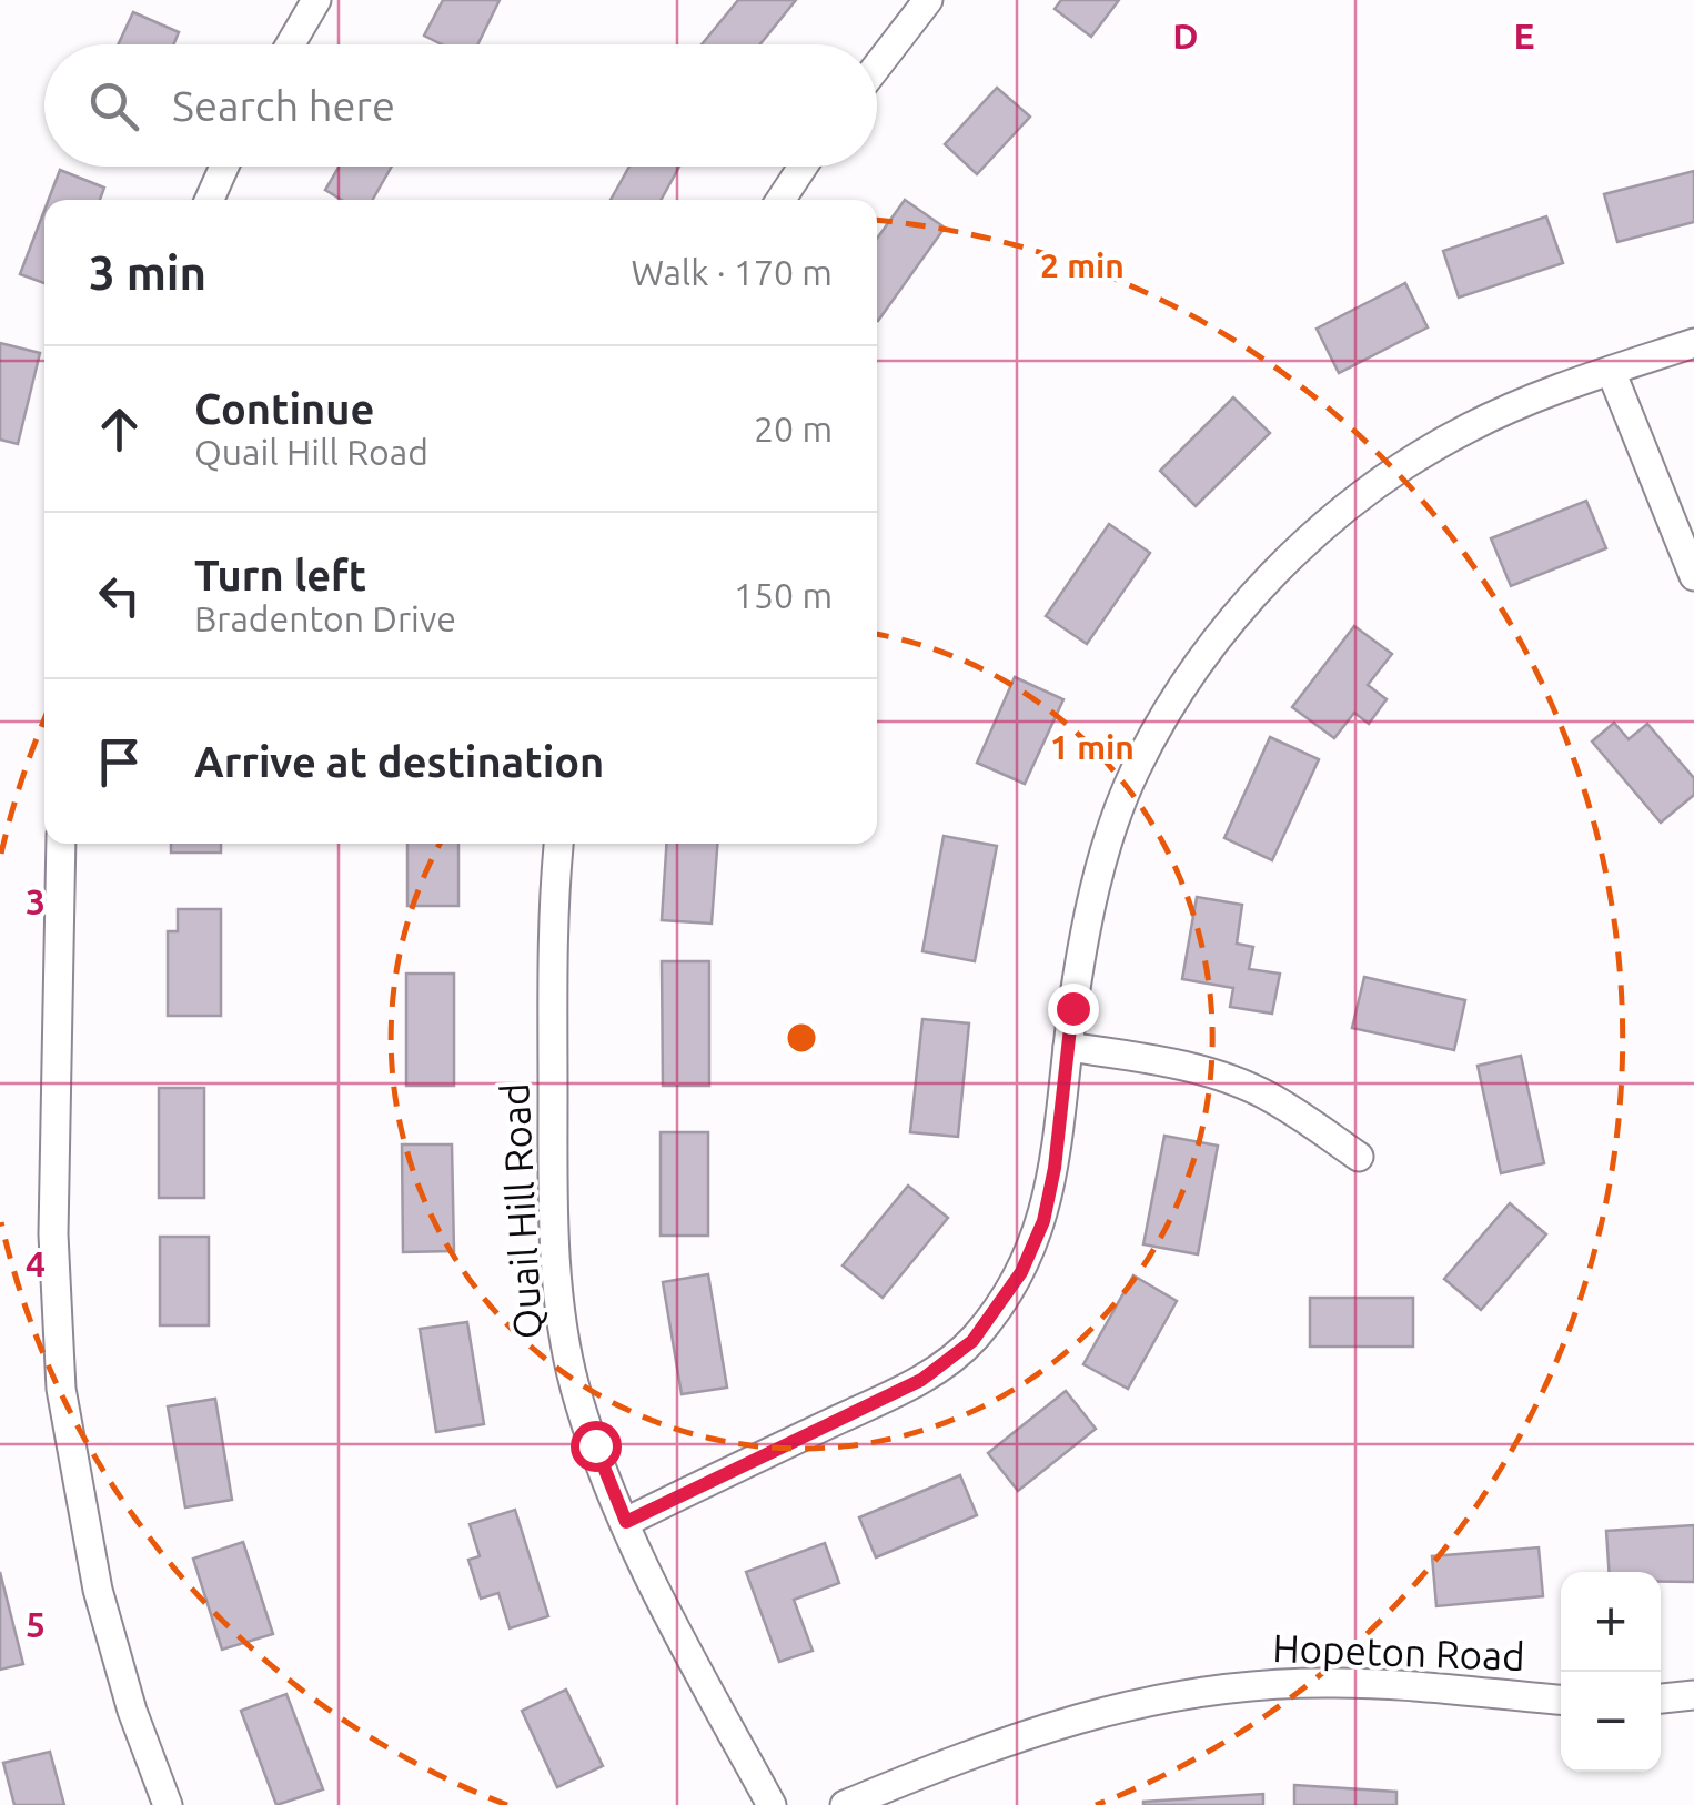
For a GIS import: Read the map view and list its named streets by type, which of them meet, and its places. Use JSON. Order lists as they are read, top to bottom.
{
  "streets": {
    "street": ["Quail Hill Road", "Hopeton Road"]
  },
  "page": {
    "search": "Search here",
    "heading": ["3 min", "Walk · 170 m"],
    "list": [
      ["Continue", "Quail Hill Road", "20 m"],
      ["Turn left", "Bradenton Drive", "150 m"],
      "Arrive at destination"
    ],
    "map_buttons": ["+", "−"]
  },
  "grid": {
    "columns": ["D", "E"],
    "rows": ["3", "4", "5"]
  },
  "rings": ["2 min", "1 min"]
}
